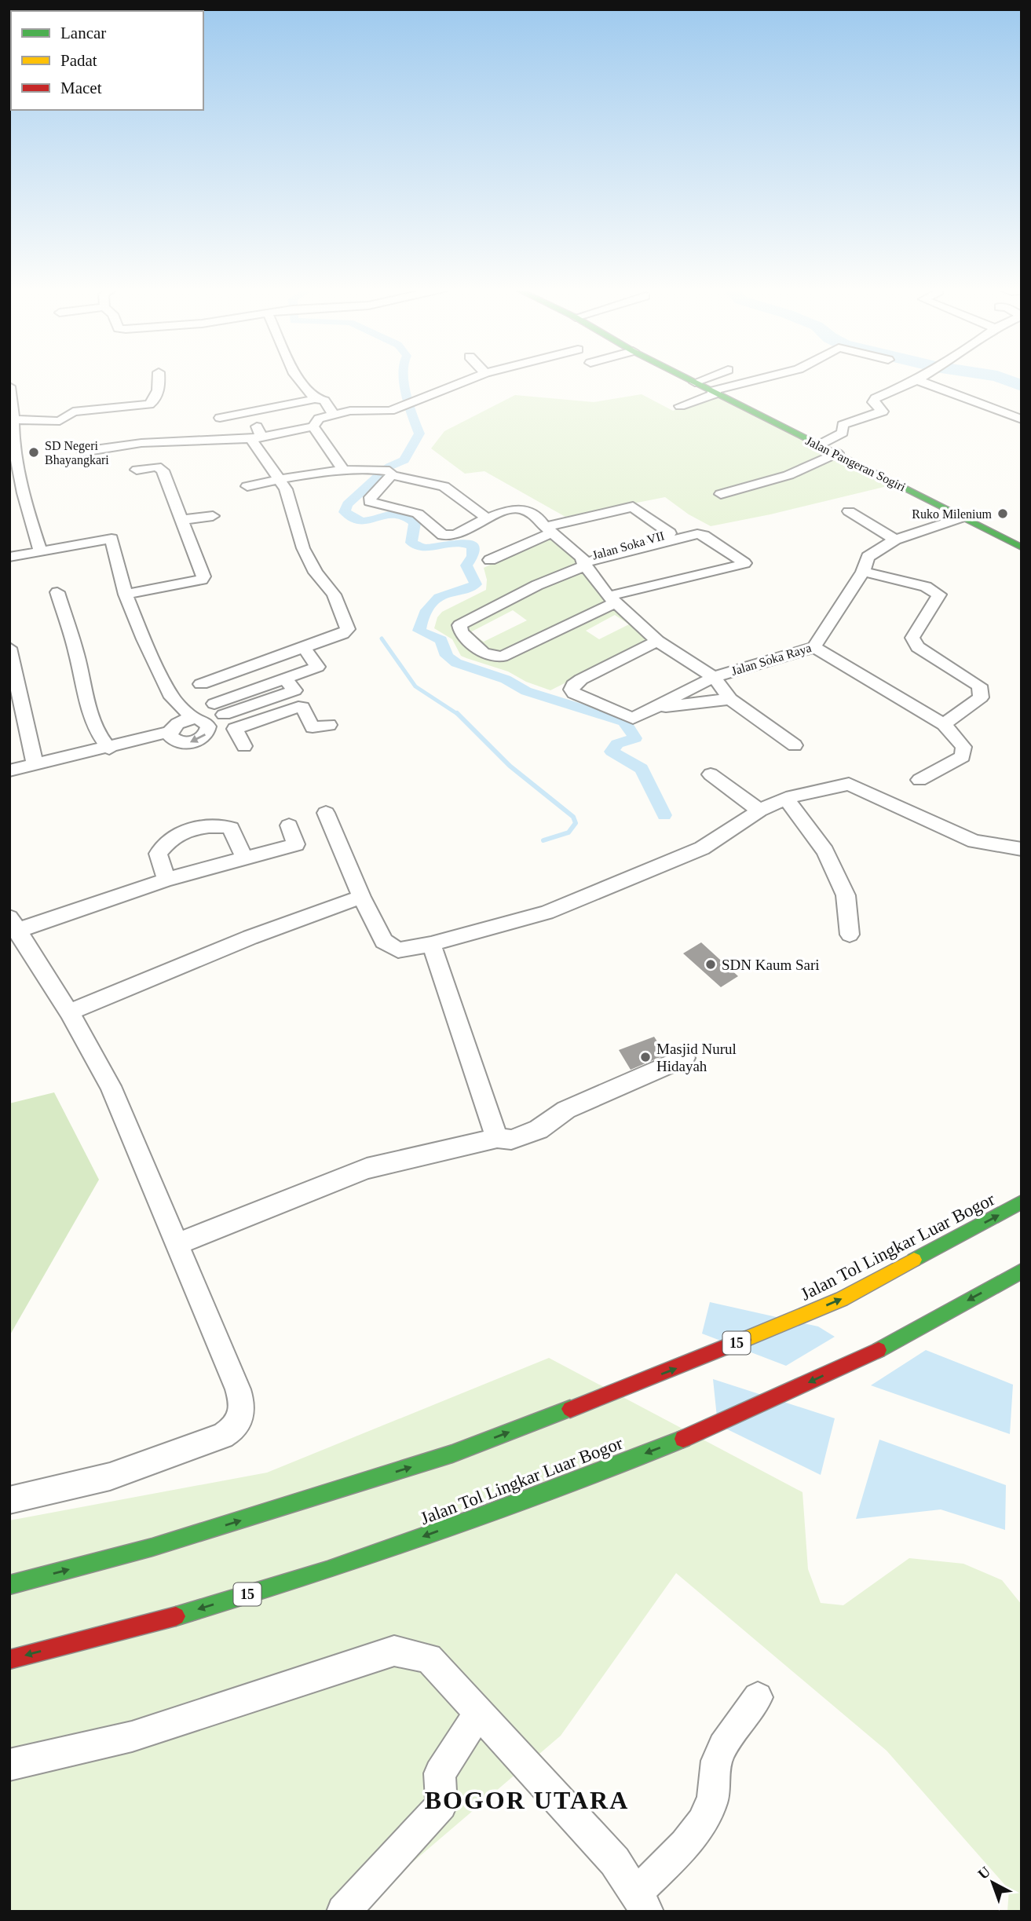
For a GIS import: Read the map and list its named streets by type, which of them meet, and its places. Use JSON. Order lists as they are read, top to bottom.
{
  "streets": {
    "main road": ["Jalan Pangeran Sogiri", "Jalan Tol Lingkar Luar Bogor", "15"],
    "street": ["Jalan Soka VII", "Jalan Soka Raya"]
  },
  "crossings": [
    ["Jalan Pangeran Sogiri", "Jalan Soka Raya"],
    ["Jalan Soka VII", "Jalan Soka Raya"]
  ],
  "districts": ["BOGOR UTARA"],
  "places": [
    "SD Negeri Bhayangkari",
    "Ruko Milenium",
    "SDN Kaum Sari",
    "Masjid Nurul Hidayah"
  ],
  "legend": ["Lancar", "Padat", "Macet"],
  "north": "top left"
}
